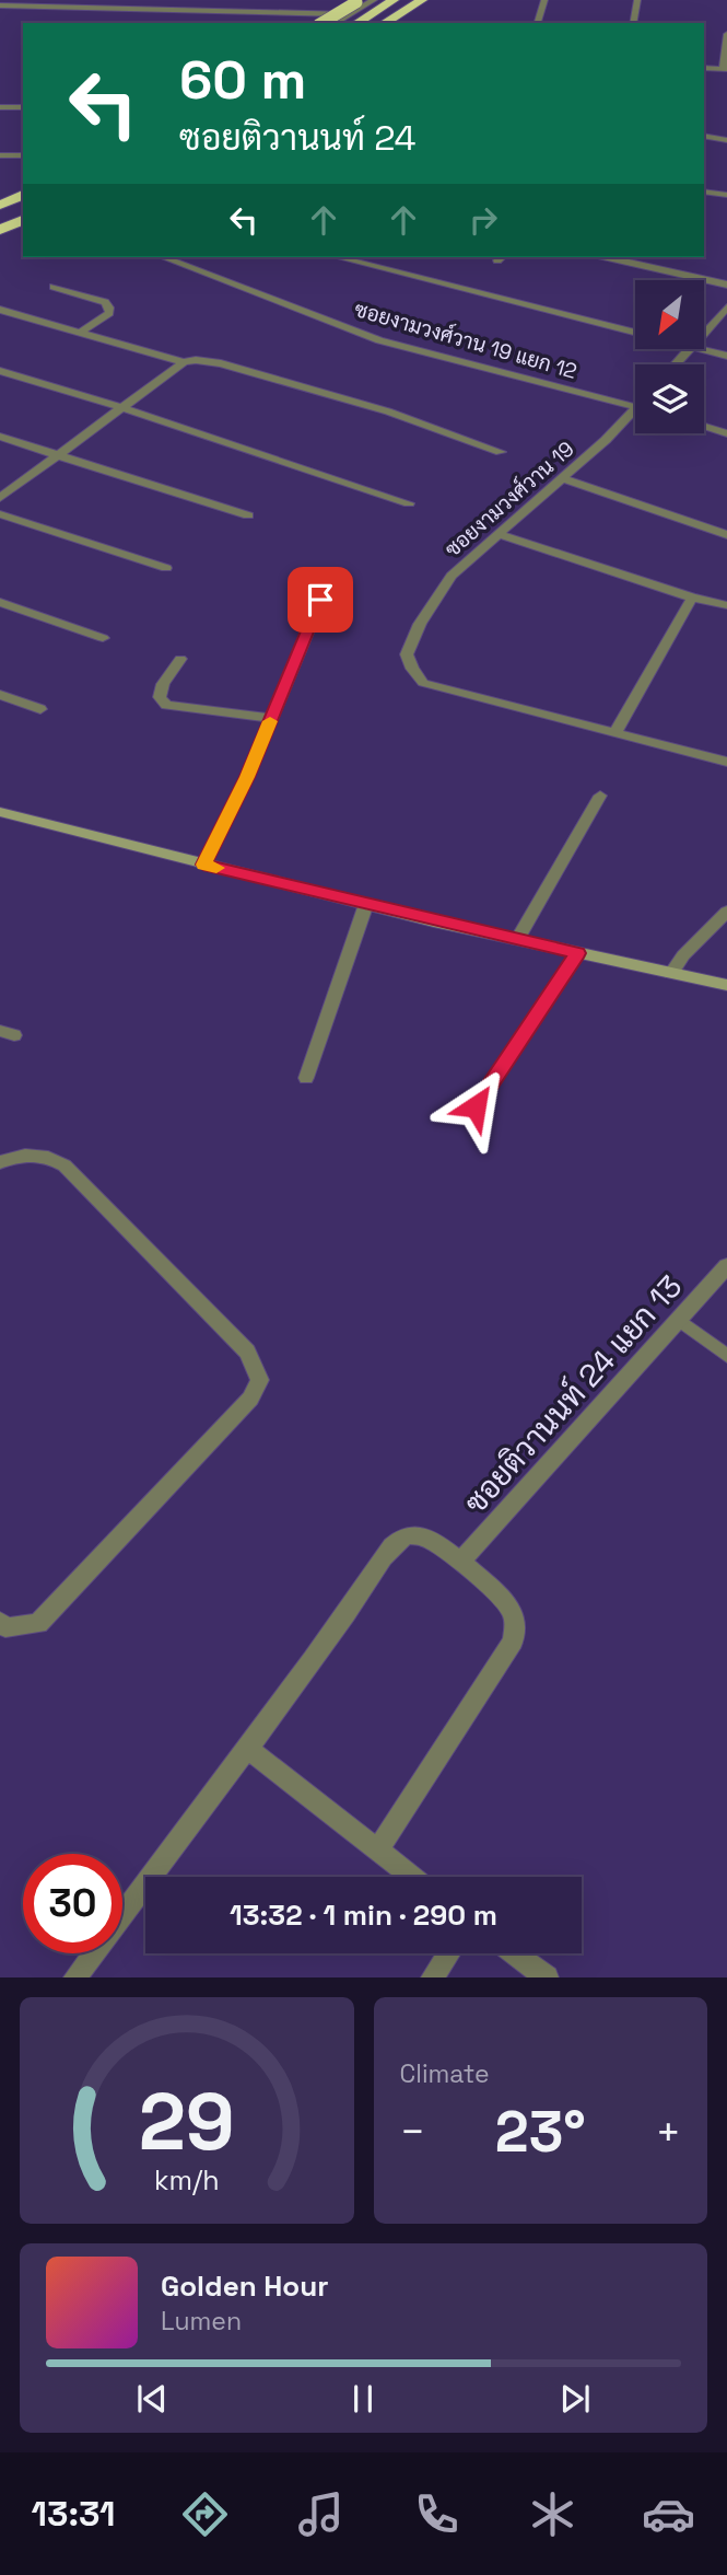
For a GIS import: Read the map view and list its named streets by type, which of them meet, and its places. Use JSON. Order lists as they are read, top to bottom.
{
  "streets": {
    "street": ["ซอยงามวงศ์วาน 19 แยก 12", "ซอยงามวงศ์วาน 19", "ซอยติวานนท์ 24 แยก 13"]
  },
  "north": "bottom left",
  "page": {
    "turn": ["60 m", "ซอยติวานนท์ 24"],
    "limit": "30",
    "trip": "13:32 · 1 min · 290 m",
    "tile": "Climate",
    "heat": ["−", "23°", "+"],
    "song": ["Golden Hour", "Lumen"],
    "tabs": "13:31",
    "gauge": ["29", "km/h"]
  }
}
